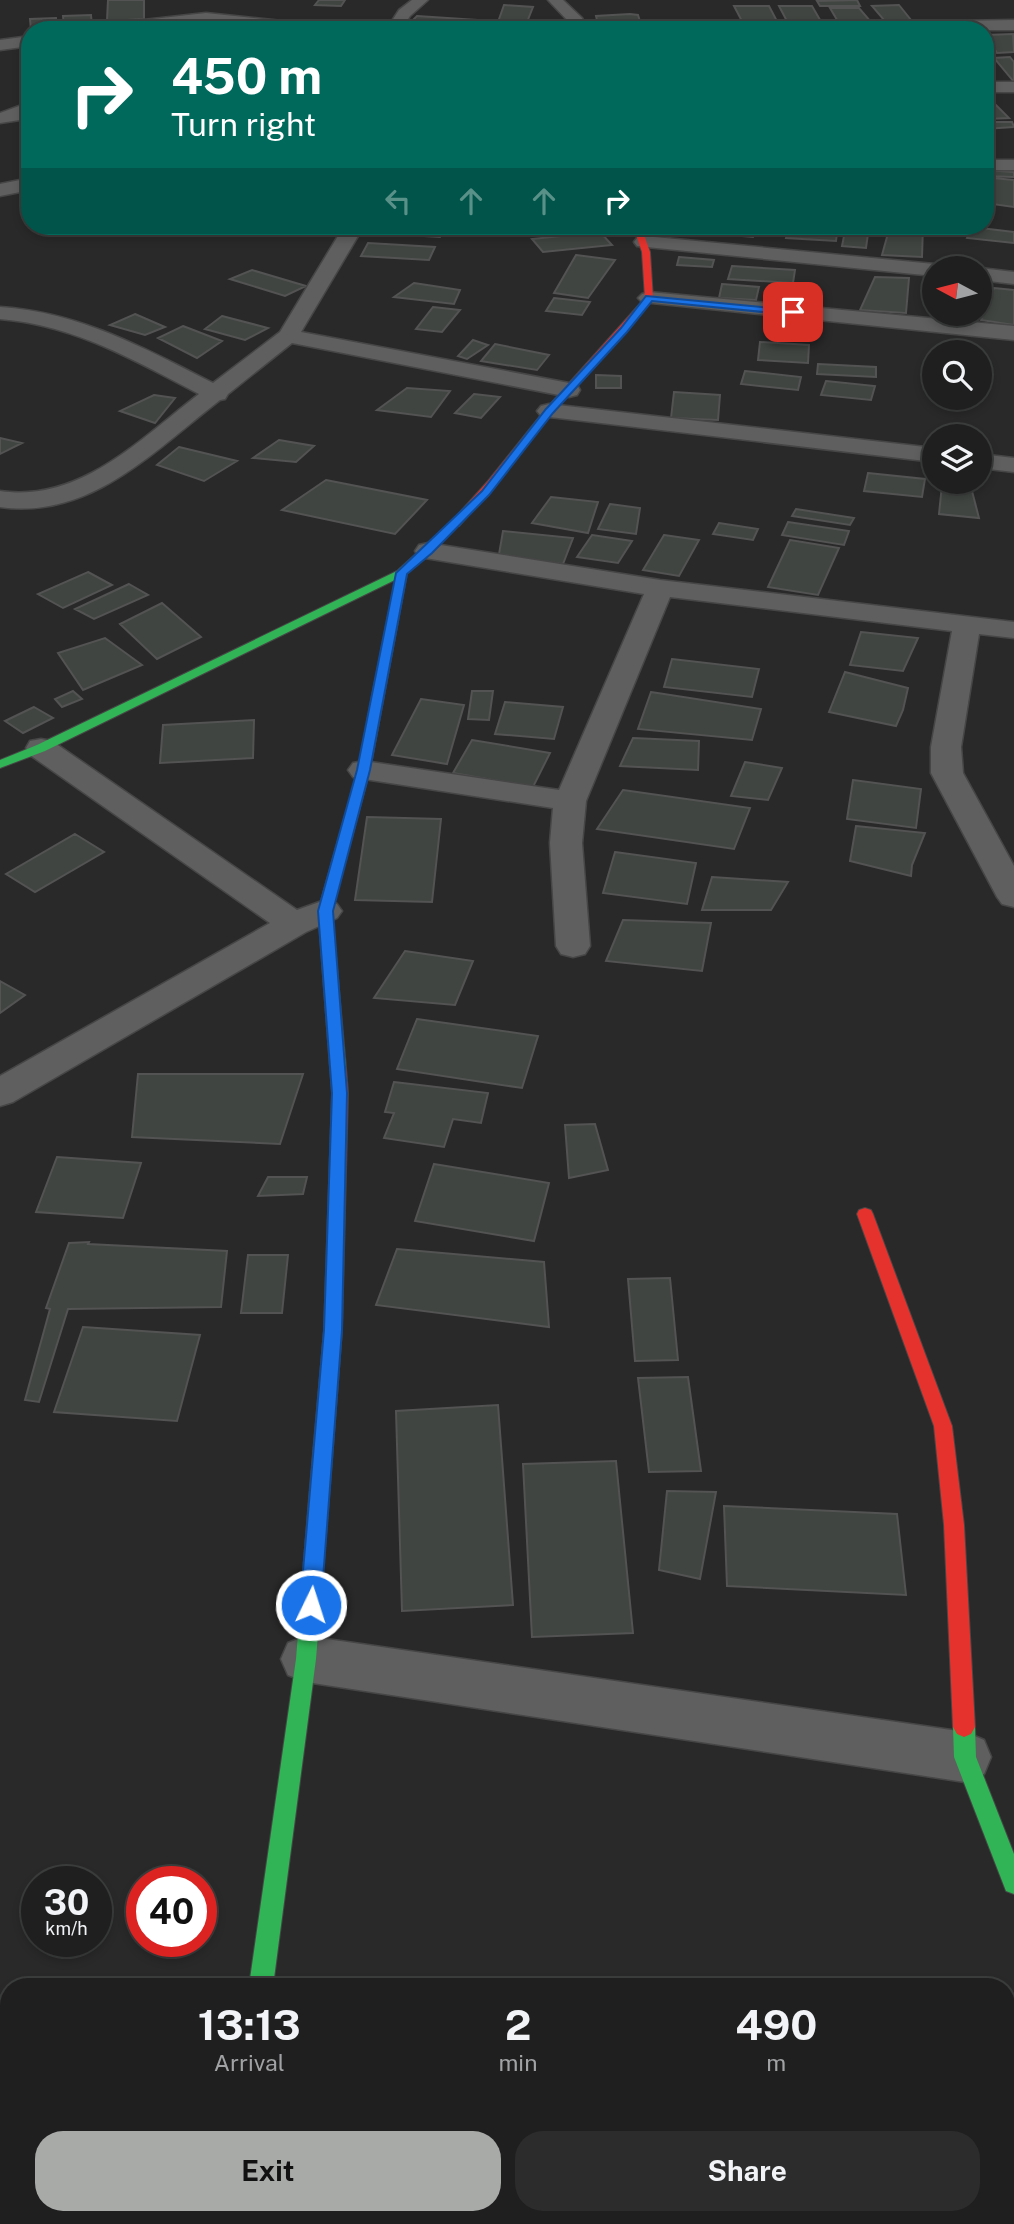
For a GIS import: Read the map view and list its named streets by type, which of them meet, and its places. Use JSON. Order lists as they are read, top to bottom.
{
  "north": "left",
  "page": {
    "turn": ["450 m", "Turn right"],
    "speed": "30 km/h",
    "limit": "40",
    "eta": [
      "13:13",
      "Arrival",
      "2",
      "min",
      "490",
      "m"
    ],
    "buttons": ["Exit", "Share"]
  }
}
